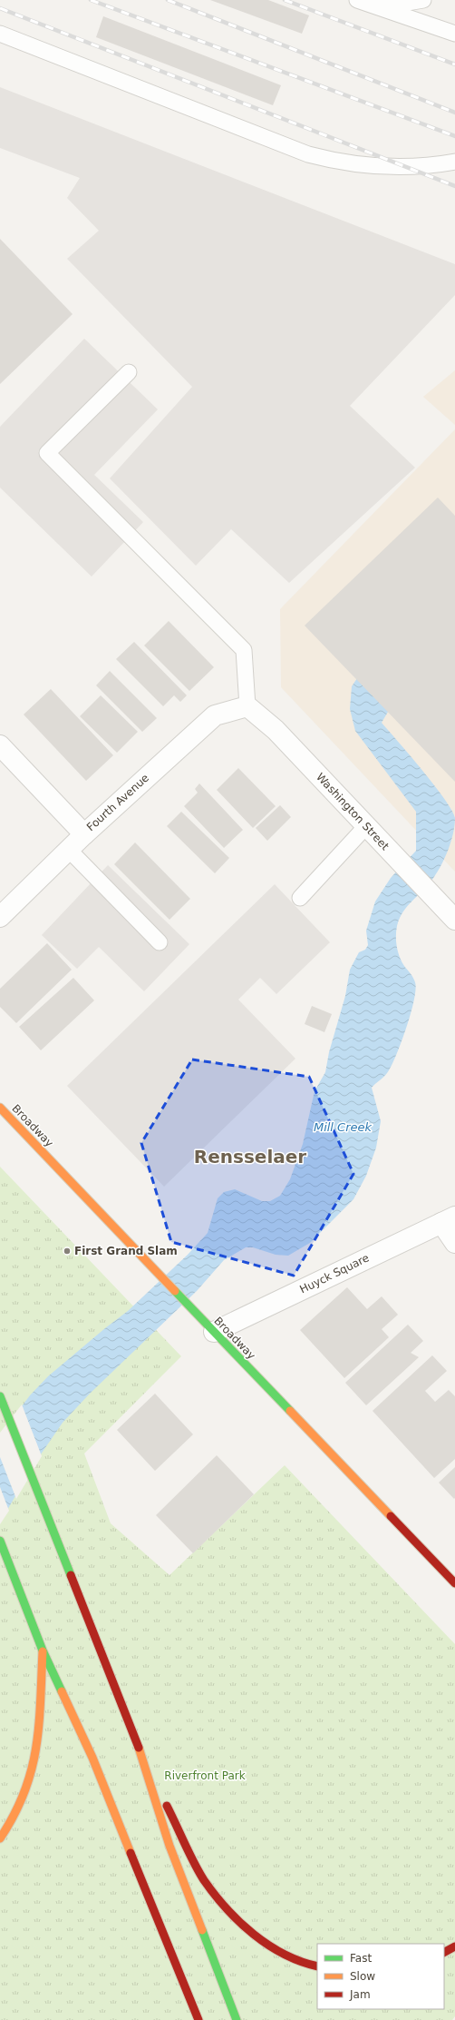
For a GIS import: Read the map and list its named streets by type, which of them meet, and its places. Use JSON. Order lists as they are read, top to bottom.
{
  "streets": {
    "main road": ["Broadway"],
    "street": ["Fourth Avenue", "Washington Street", "Huyck Square"]
  },
  "crossings": [
    ["Fourth Avenue", "Washington Street"],
    ["Broadway", "Huyck Square"]
  ],
  "districts": ["Rensselaer"],
  "water": ["Mill Creek"],
  "parks": ["Riverfront Park"],
  "places": ["First Grand Slam"],
  "legend": ["Fast", "Slow", "Jam"]
}
